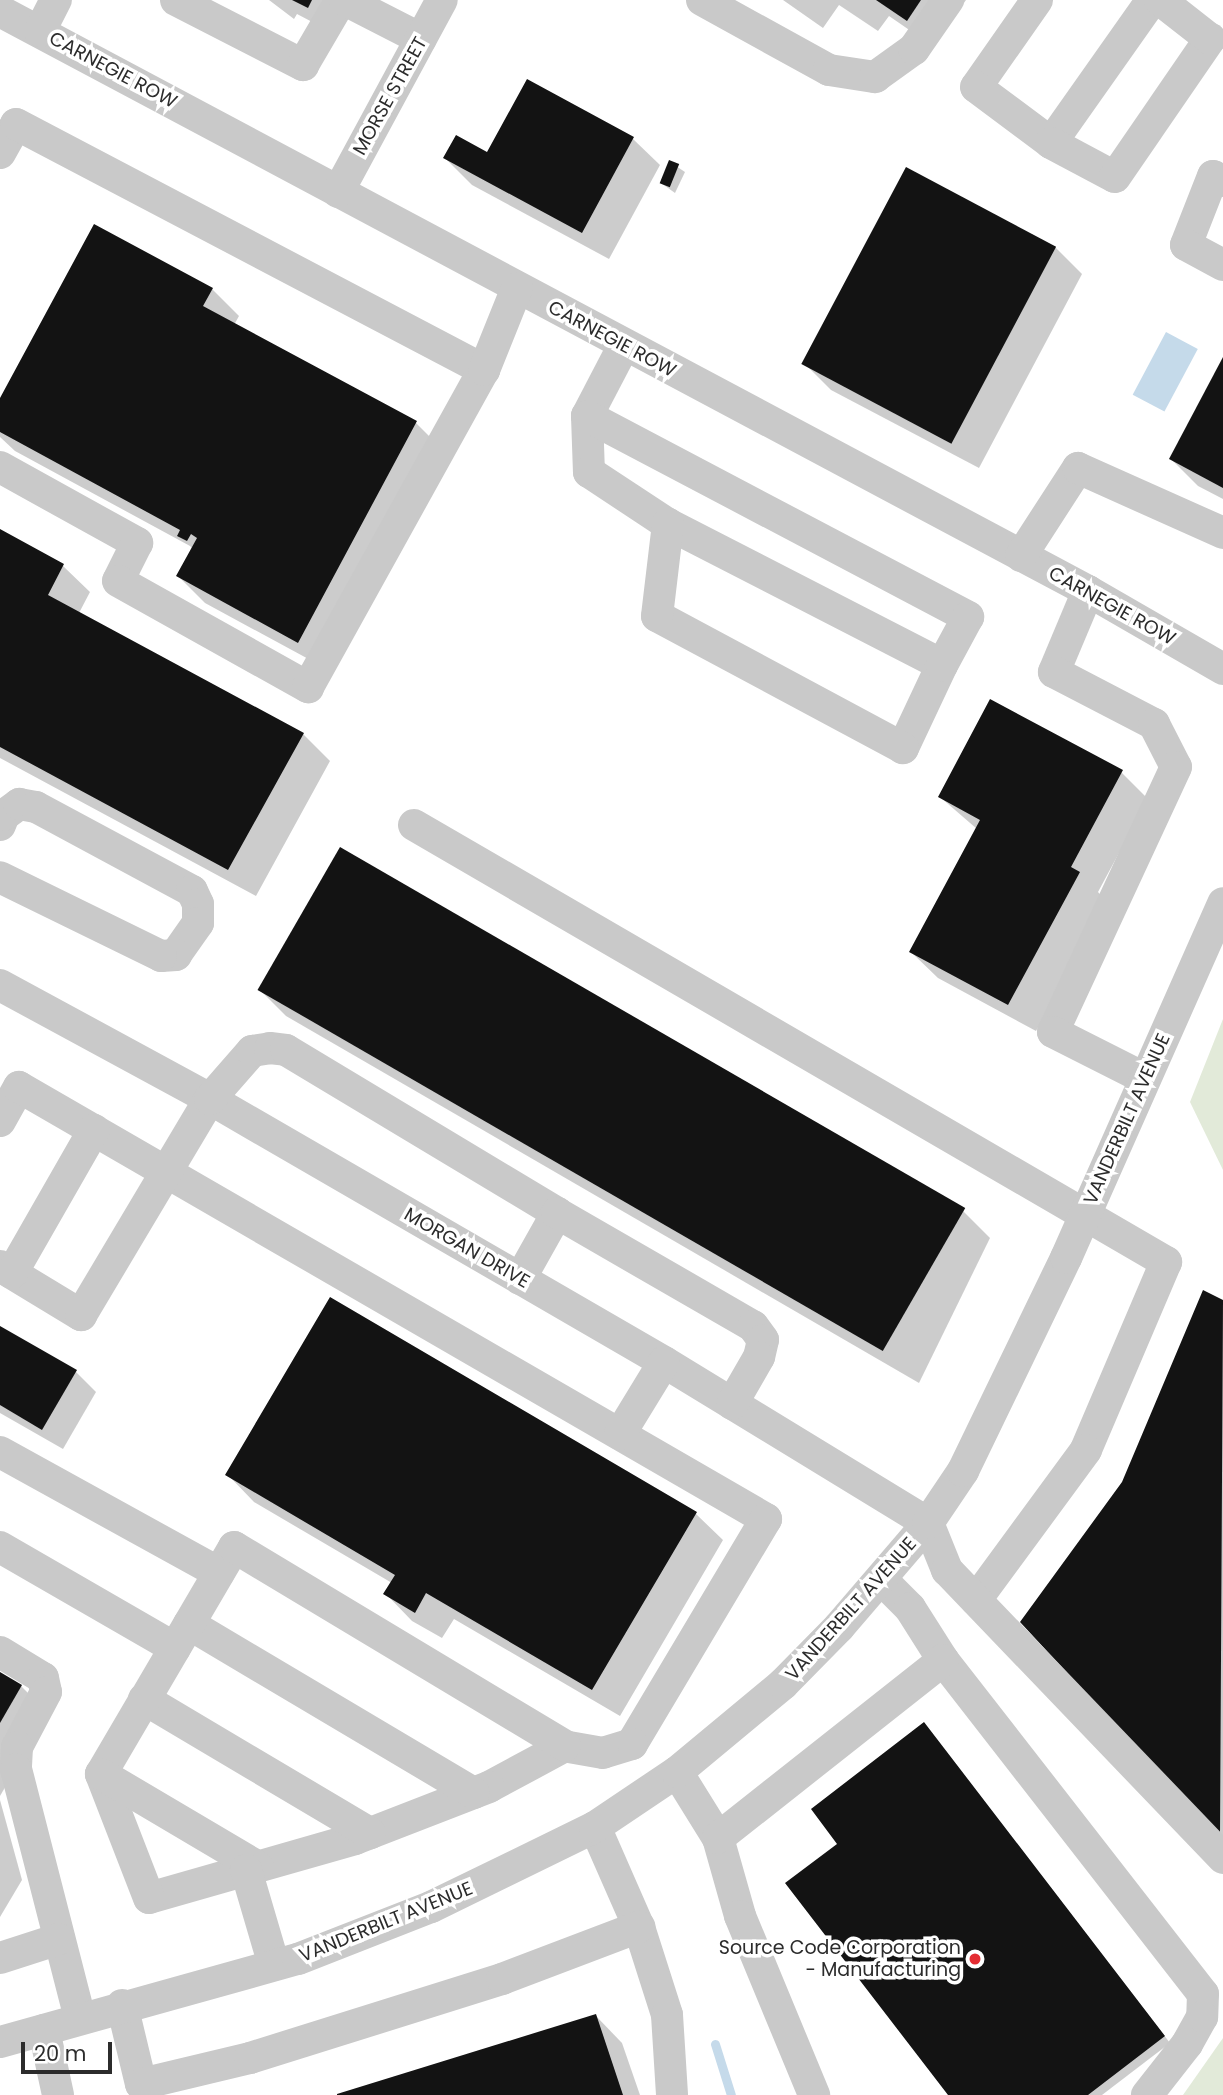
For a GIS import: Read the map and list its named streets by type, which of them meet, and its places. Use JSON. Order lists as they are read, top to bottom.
{
  "streets": {
    "street": [
      "CARNEGIE ROW",
      "MORSE STREET",
      "VANDERBILT AVENUE",
      "MORGAN DRIVE"
    ]
  },
  "crossings": [
    ["CARNEGIE ROW", "MORSE STREET"],
    ["VANDERBILT AVENUE", "MORGAN DRIVE"]
  ],
  "places": ["Source Code Corporation - Manufacturing"],
  "scale_bar": "20 m"
}
